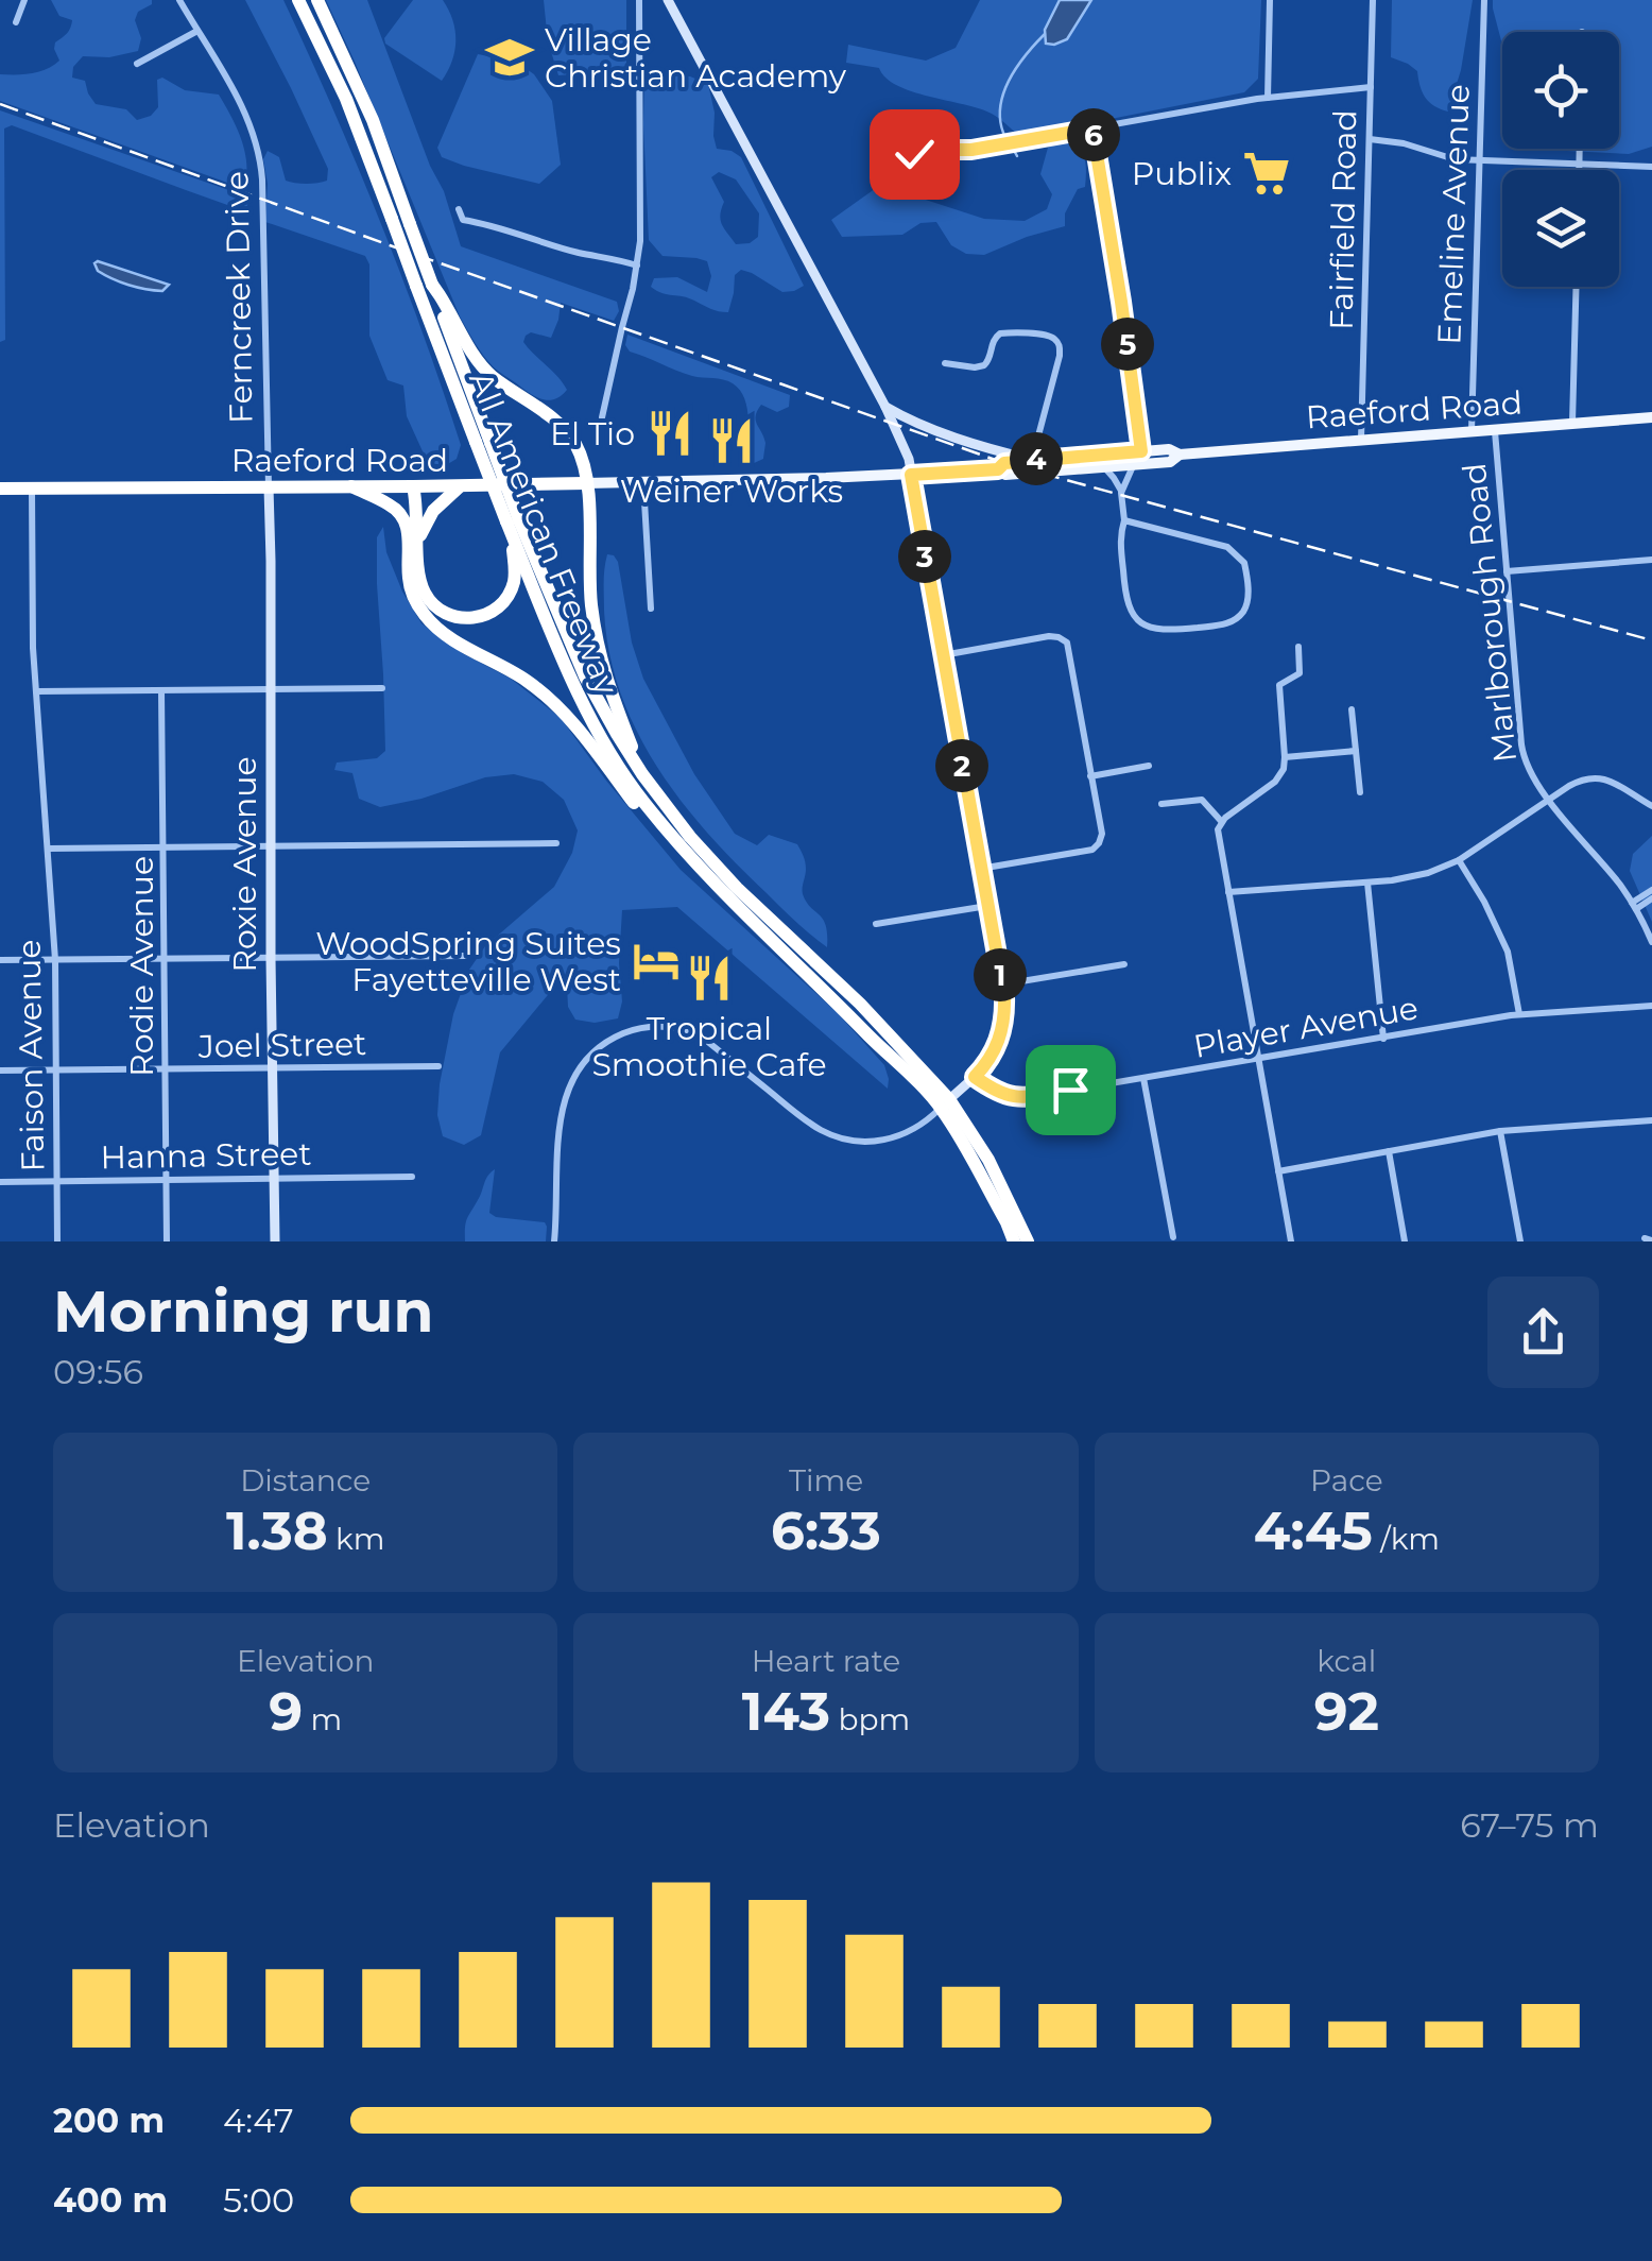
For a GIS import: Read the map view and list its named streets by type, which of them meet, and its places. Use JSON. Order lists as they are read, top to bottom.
{
  "streets": {
    "highway": ["Raeford Road", "All American Freeway"],
    "main road": ["Roxie Avenue"],
    "street": [
      "Emeline Avenue",
      "Fairfield Road",
      "Ferncreek Drive",
      "Marlborough Road",
      "Rodie Avenue",
      "Player Avenue",
      "Joel Street",
      "Faison Avenue",
      "Hanna Street"
    ]
  },
  "crossings": [
    ["Emeline Avenue", "Raeford Road"],
    ["Fairfield Road", "Raeford Road"],
    ["Ferncreek Drive", "Raeford Road"],
    ["Ferncreek Drive", "Roxie Avenue"],
    ["Raeford Road", "Marlborough Road"],
    ["Raeford Road", "Roxie Avenue"],
    ["Raeford Road", "Faison Avenue"],
    ["Roxie Avenue", "Joel Street"],
    ["Roxie Avenue", "Hanna Street"],
    ["Rodie Avenue", "Joel Street"],
    ["Rodie Avenue", "Hanna Street"],
    ["Joel Street", "Faison Avenue"],
    ["Faison Avenue", "Hanna Street"]
  ],
  "places": {
    "school or university": ["Village Christian Academy"],
    "supermarket": ["Publix"],
    "restaurant": ["El Tio", "Weiner Works", "Tropical Smoothie Cafe"],
    "hotel": ["WoodSpring Suites Fayetteville West"]
  },
  "page": {
    "pins": [
      "6",
      "5",
      "4",
      "3",
      "2",
      "1"
    ],
    "heading": ["Morning run", "09:56"],
    "stats": [
      ["Distance", "1.38 km"],
      ["Time", "6:33"],
      ["Pace", "4:45 /km"],
      ["Elevation", "9 m"],
      ["Heart rate", "143 bpm"],
      ["kcal", "92"]
    ],
    "chart": ["Elevation", "67–75 m"],
    "list": [
      {
        "name": "200 m",
        "note": "4:47"
      },
      {
        "name": "400 m",
        "note": "5:00"
      }
    ]
  }
}
